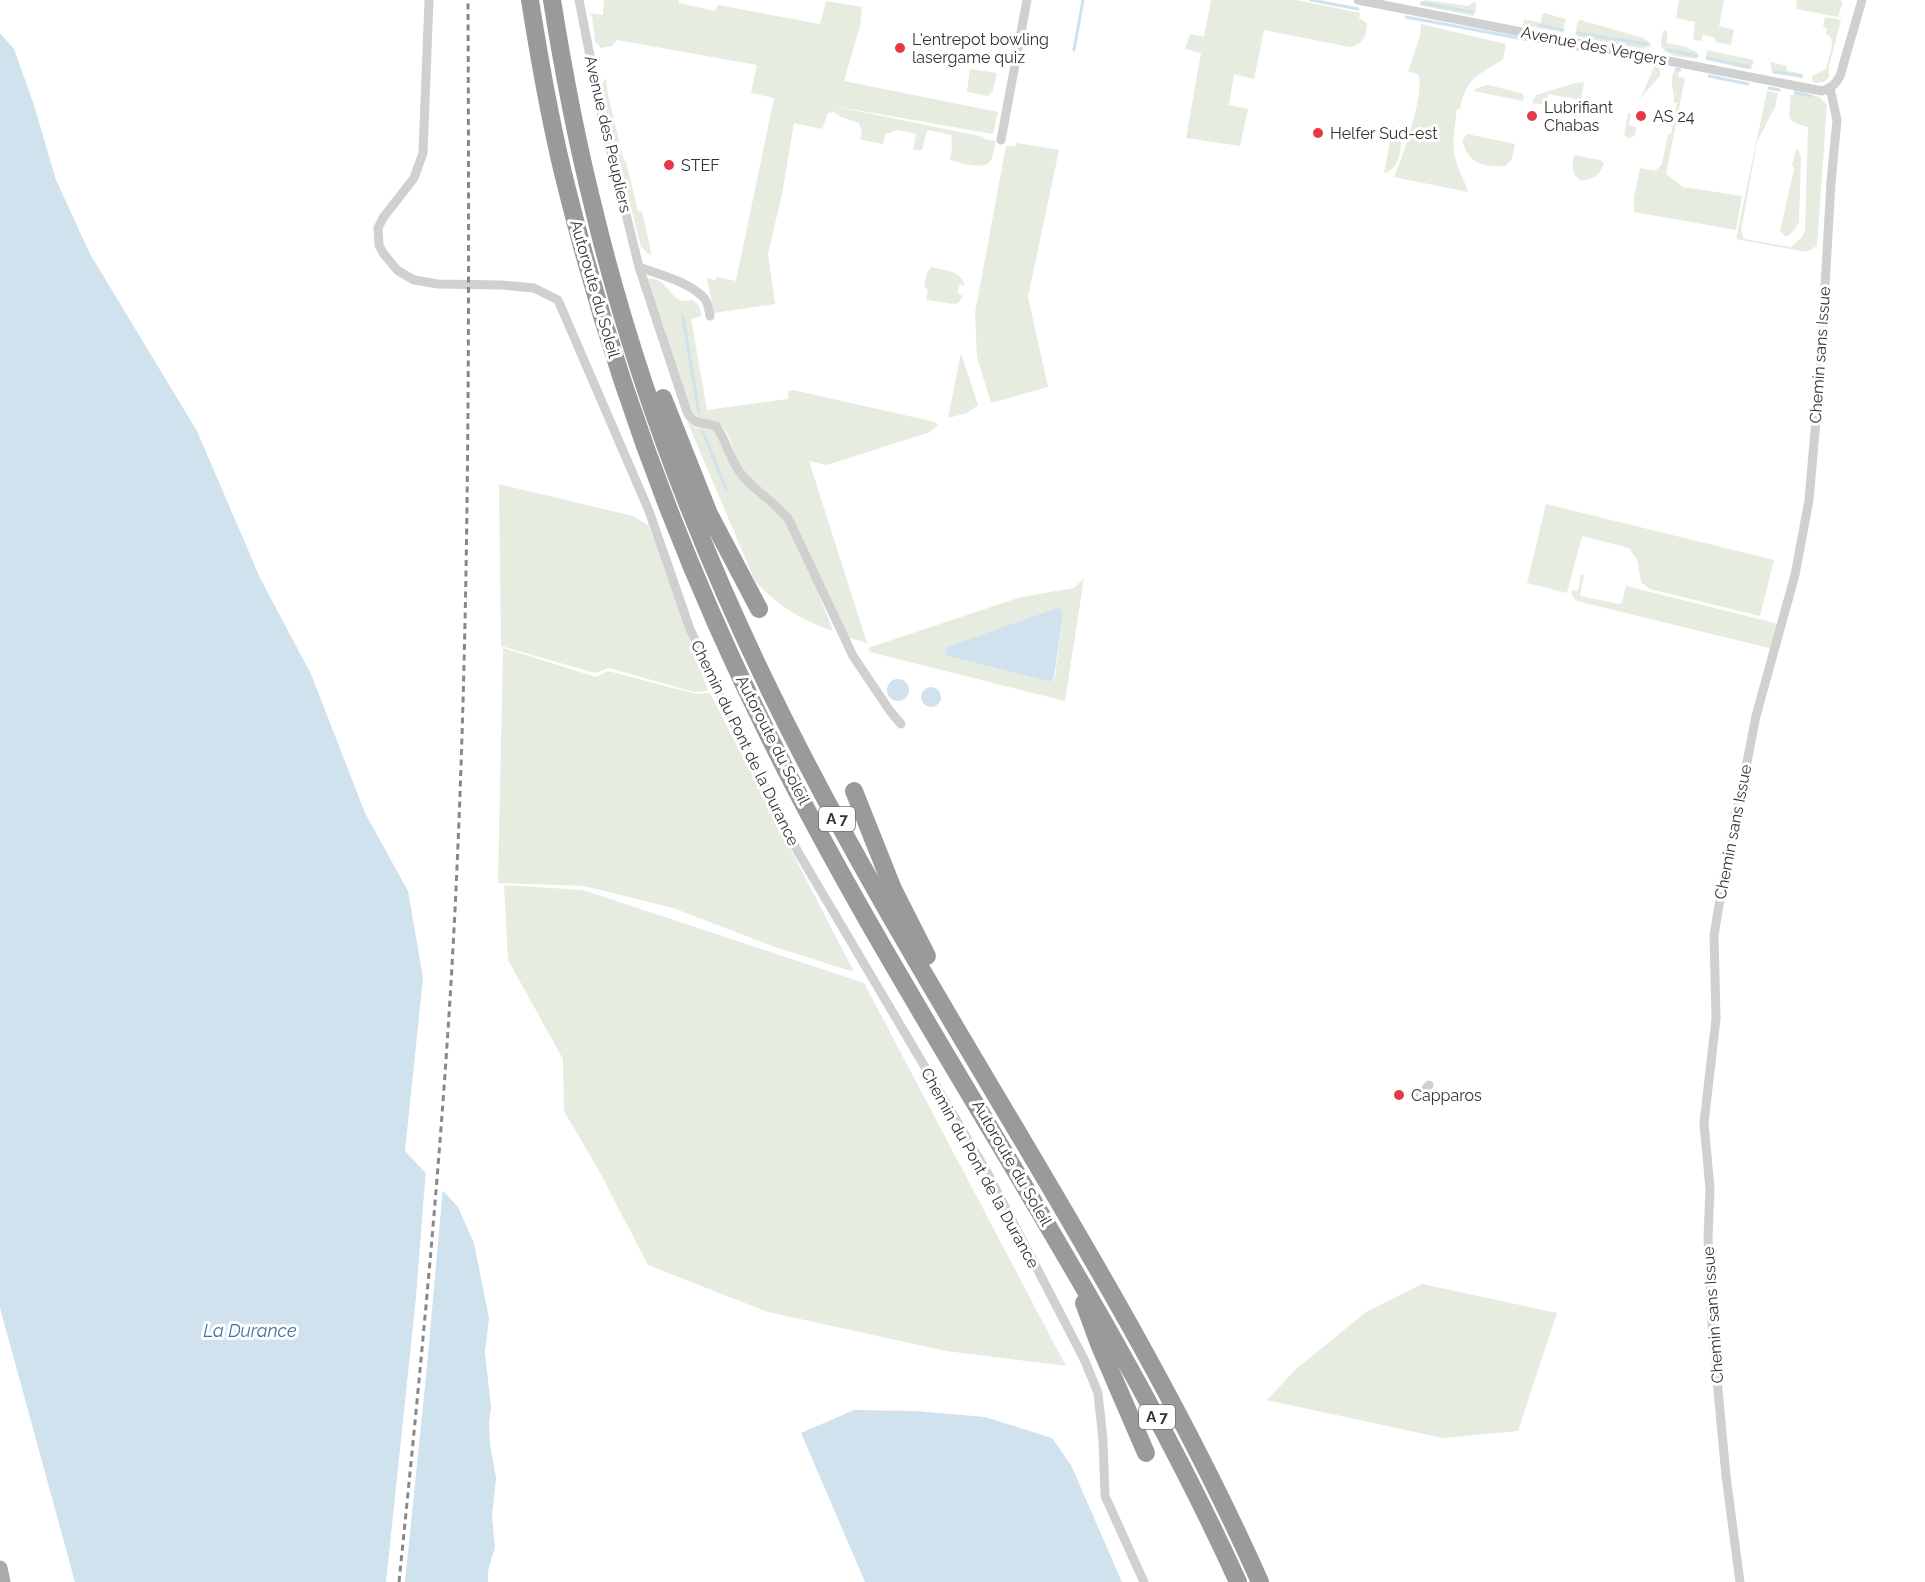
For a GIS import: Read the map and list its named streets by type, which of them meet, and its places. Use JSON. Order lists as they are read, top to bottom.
{
  "streets": {
    "highway": ["Autoroute du Soleil", "A 7"],
    "street": [
      "Avenue des Vergers",
      "Avenue des Peupliers",
      "Chemin sans Issue",
      "Chemin du Pont de la Durance"
    ]
  },
  "crossings": [
    ["Avenue des Vergers", "Chemin sans Issue"]
  ],
  "water": ["La Durance"],
  "places": [
    "L'entrepot bowling lasergame quiz",
    "Lubrifiant Chabas",
    "AS 24",
    "Helfer Sud-est",
    "STEF",
    "Capparos"
  ]
}
